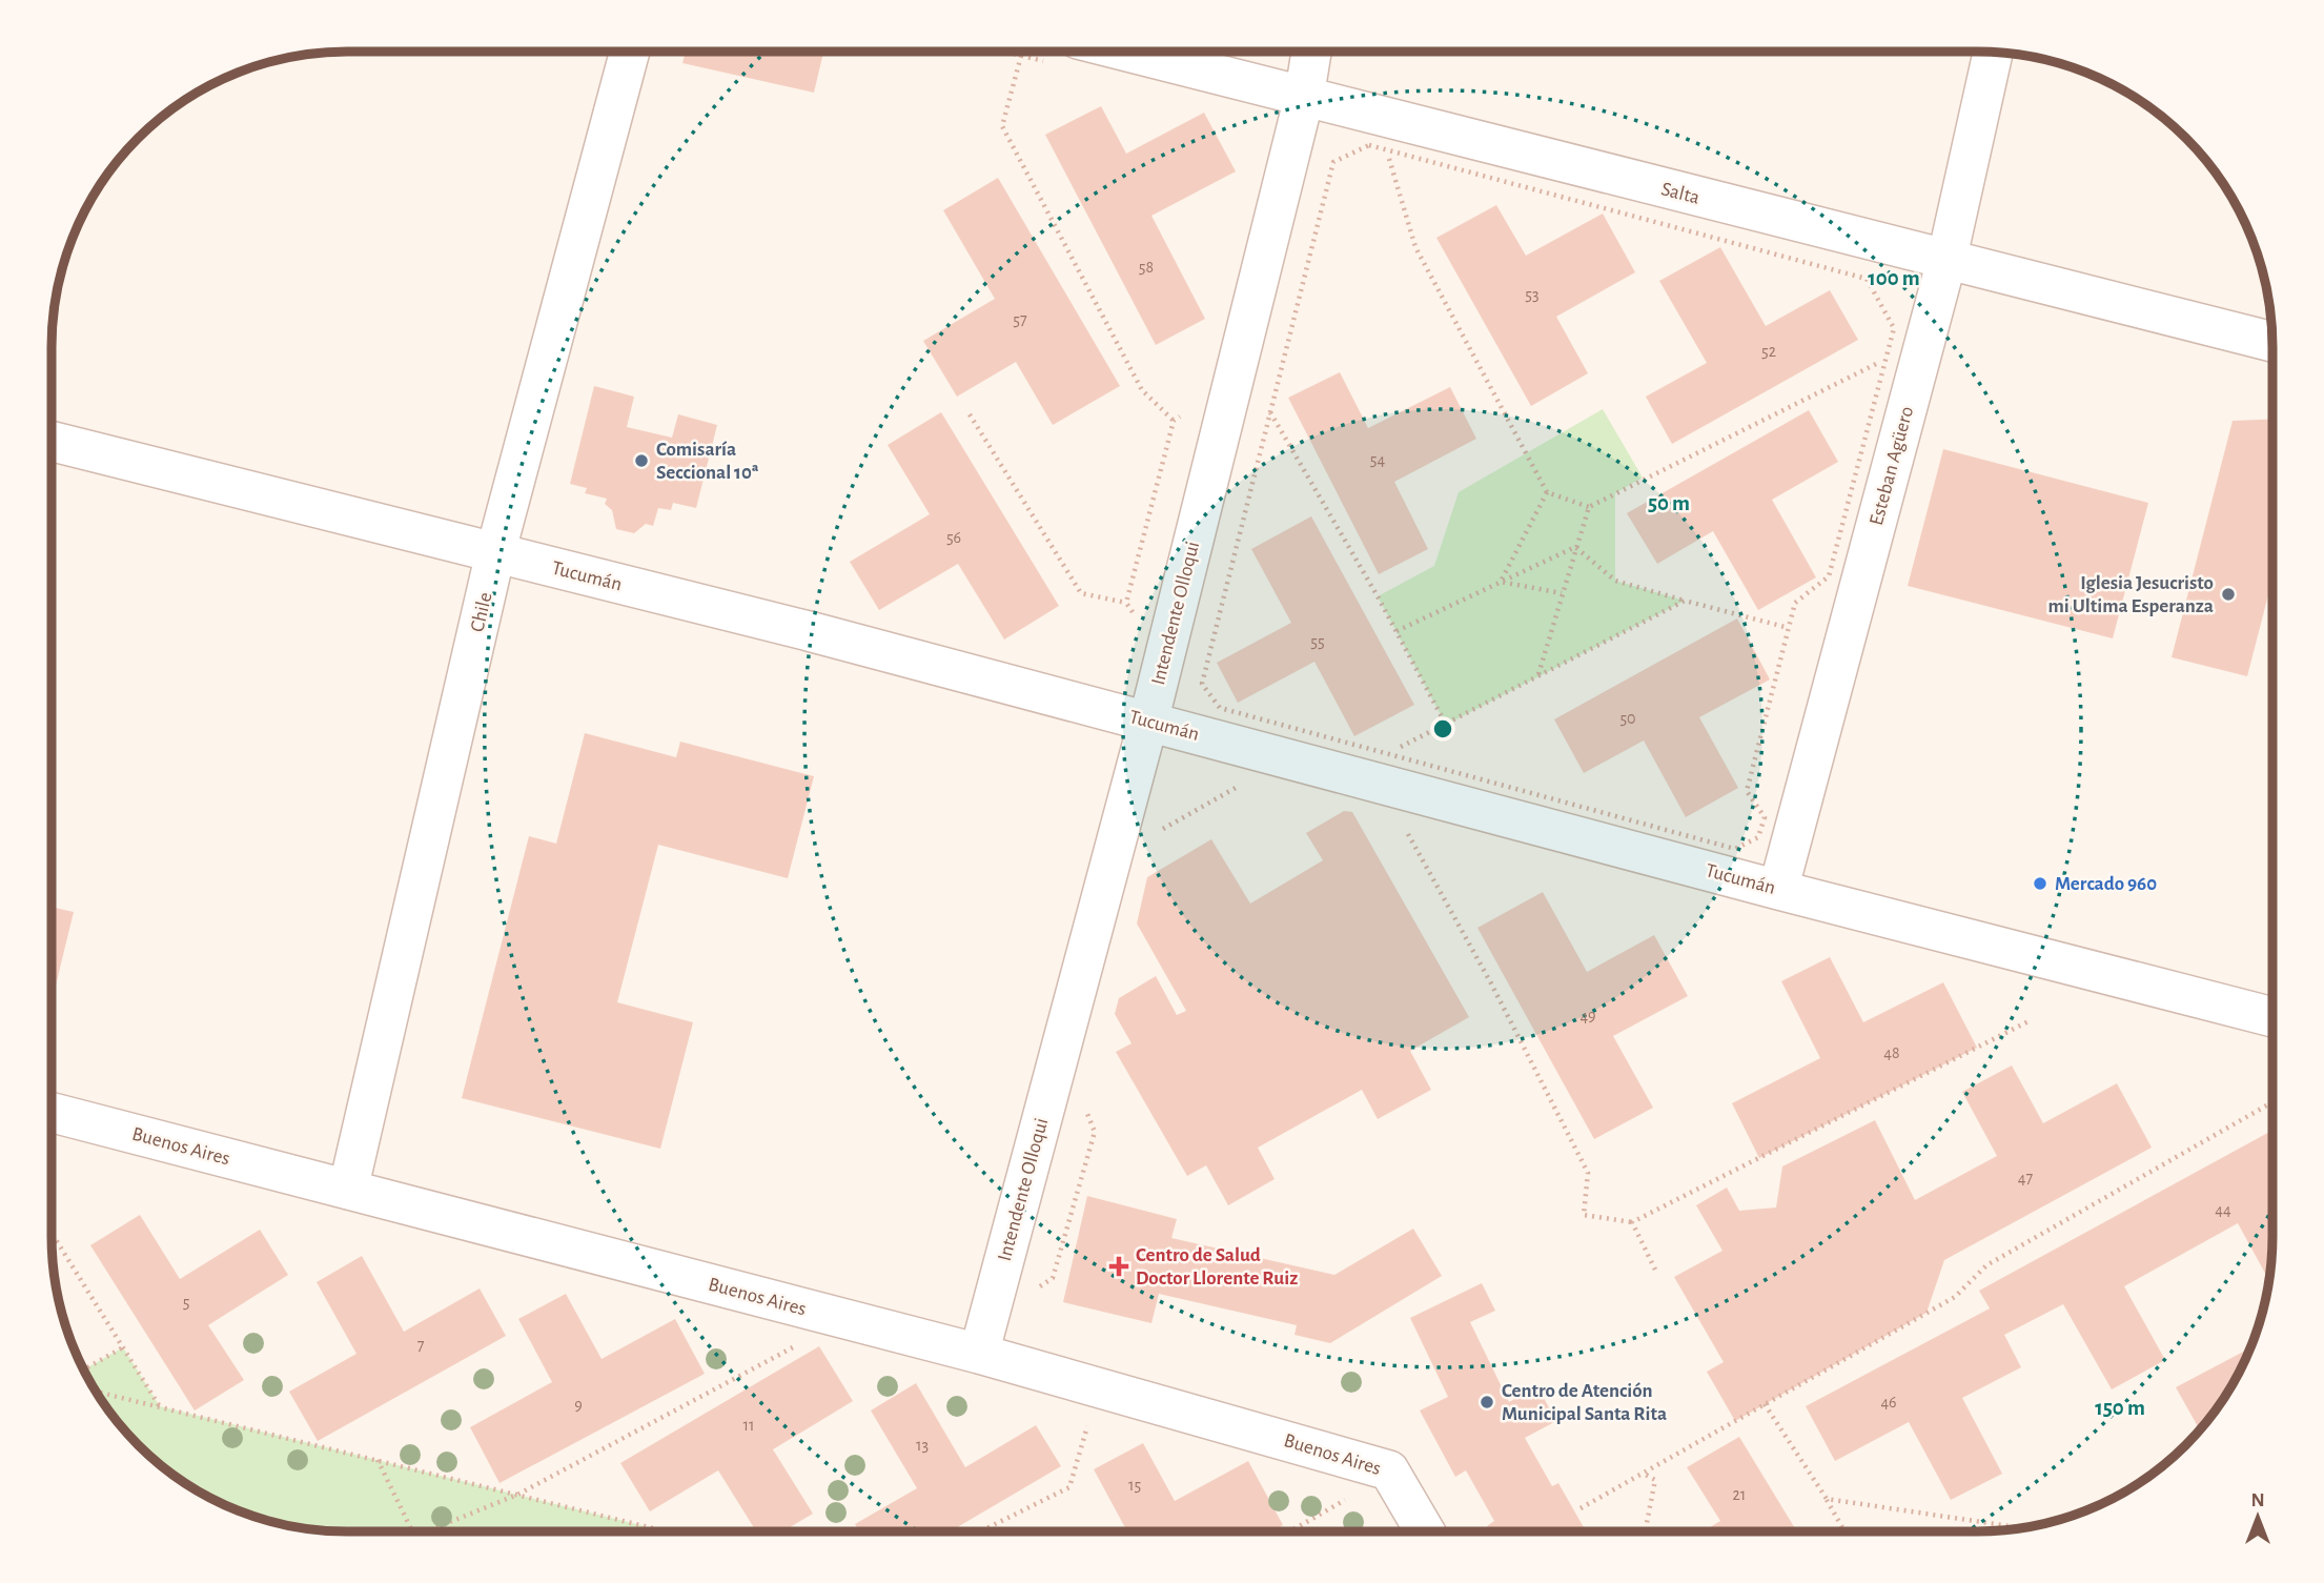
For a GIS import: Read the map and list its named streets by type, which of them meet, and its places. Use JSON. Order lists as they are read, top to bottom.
{
  "streets": {
    "street": [
      "Salta",
      "Esteban Agüero",
      "Tucumán",
      "Chile",
      "Intendente Olloqui",
      "Buenos Aires"
    ]
  },
  "crossings": [
    ["Salta", "Esteban Agüero"],
    ["Salta", "Intendente Olloqui"],
    ["Esteban Agüero", "Tucumán"],
    ["Tucumán", "Chile"],
    ["Tucumán", "Intendente Olloqui"],
    ["Chile", "Buenos Aires"],
    ["Intendente Olloqui", "Buenos Aires"]
  ],
  "places": {
    "other": [
      "Comisaría Seccional 10ª",
      "Iglesia Jesucristo mi Ultima Esperanza",
      "Mercado 960",
      "Centro de Atención Municipal Santa Rita"
    ],
    "health": ["Centro de Salud Doctor Llorente Ruiz"]
  },
  "house_numbers": [
    "58",
    "53",
    "57",
    "52",
    "54",
    "56",
    "55",
    "50",
    "49",
    "48",
    "47",
    "44",
    "5",
    "7",
    "46",
    "9",
    "11",
    "13",
    "15",
    "21"
  ],
  "north": "top",
  "rings": ["100 m", "50 m", "150 m"]
}
